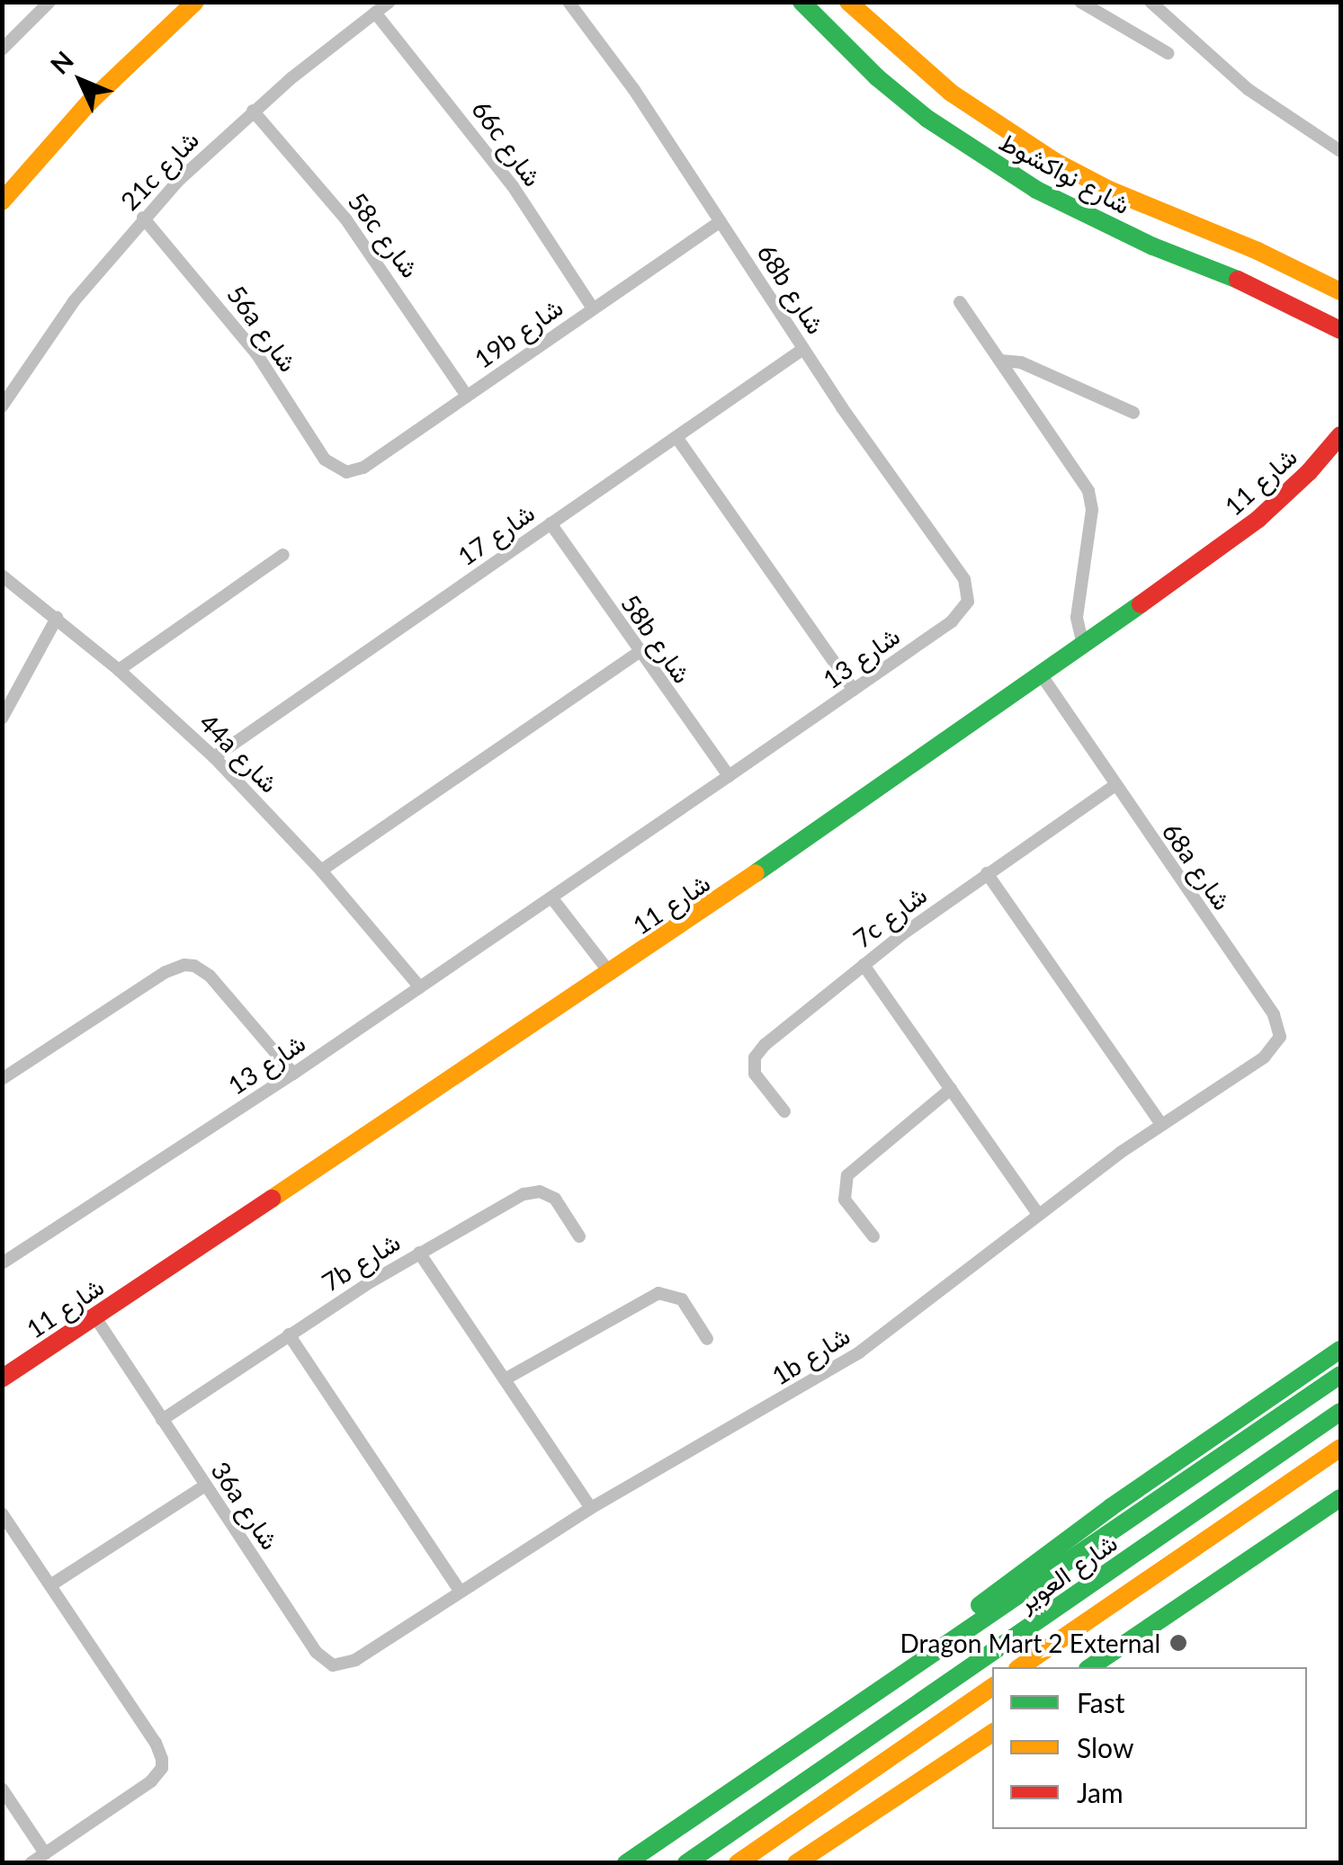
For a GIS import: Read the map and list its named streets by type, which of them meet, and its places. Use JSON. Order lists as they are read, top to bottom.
{
  "streets": {
    "main road": ["شارع نواكشوط", "شارع 11", "شارع العوير"],
    "street": [
      "66c شارع",
      "21c شارع",
      "58c شارع",
      "68b شارع",
      "56a شارع",
      "19b شارع",
      "شارع 17",
      "58b شارع",
      "شارع 13",
      "44a شارع",
      "68a شارع",
      "7c شارع",
      "7b شارع",
      "1b شارع",
      "36a شارع"
    ]
  },
  "crossings": [
    ["66c شارع", "21c شارع"],
    ["66c شارع", "19b شارع"],
    ["21c شارع", "58c شارع"],
    ["21c شارع", "56a شارع"],
    ["58c شارع", "19b شارع"],
    ["68b شارع", "19b شارع"],
    ["68b شارع", "شارع 17"],
    ["68b شارع", "شارع 13"],
    ["56a شارع", "19b شارع"],
    ["شارع 11", "68a شارع"],
    ["شارع 11", "36a شارع"],
    ["شارع 17", "58b شارع"],
    ["شارع 17", "44a شارع"],
    ["58b شارع", "شارع 13"],
    ["شارع 13", "44a شارع"],
    ["68a شارع", "7c شارع"],
    ["68a شارع", "1b شارع"],
    ["7b شارع", "36a شارع"],
    ["1b شارع", "36a شارع"]
  ],
  "places": ["Dragon Mart 2 External"],
  "legend": ["Fast", "Slow", "Jam"],
  "north": "top left"
}
